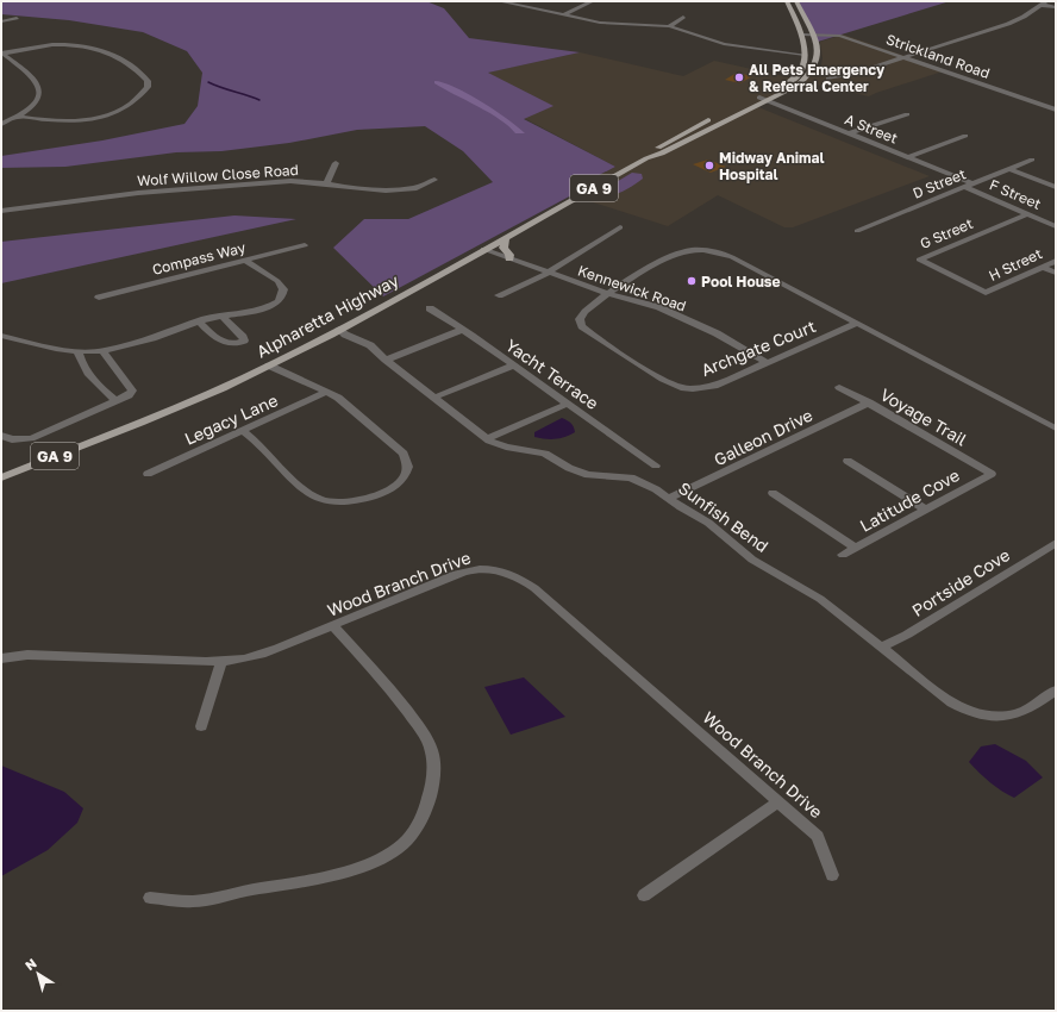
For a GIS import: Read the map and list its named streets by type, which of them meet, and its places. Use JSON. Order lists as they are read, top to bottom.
{
  "streets": {
    "main road": ["GA 9", "Alpharetta Highway"],
    "street": [
      "Strickland Road",
      "A Street",
      "Wolf Willow Close Road",
      "D Street",
      "F Street",
      "G Street",
      "Compass Way",
      "H Street",
      "Kennewick Road",
      "Archgate Court",
      "Yacht Terrace",
      "Voyage Trail",
      "Legacy Lane",
      "Galleon Drive",
      "Latitude Cove",
      "Sunfish Bend",
      "Portside Cove",
      "Wood Branch Drive"
    ]
  },
  "crossings": [
    ["Strickland Road", "GA 9"],
    ["A Street", "D Street"],
    ["A Street", "GA 9"],
    ["D Street", "F Street"],
    ["GA 9", "Alpharetta Highway"],
    ["F Street", "G Street"],
    ["G Street", "H Street"],
    ["Kennewick Road", "Alpharetta Highway"],
    ["Kennewick Road", "Archgate Court"],
    ["Alpharetta Highway", "Sunfish Bend"],
    ["Voyage Trail", "Galleon Drive"],
    ["Voyage Trail", "Latitude Cove"],
    ["Galleon Drive", "Sunfish Bend"],
    ["Sunfish Bend", "Portside Cove"]
  ],
  "places": ["All Pets Emergency & Referral Center", "Midway Animal Hospital", "Pool House"],
  "north": "top left"
}
